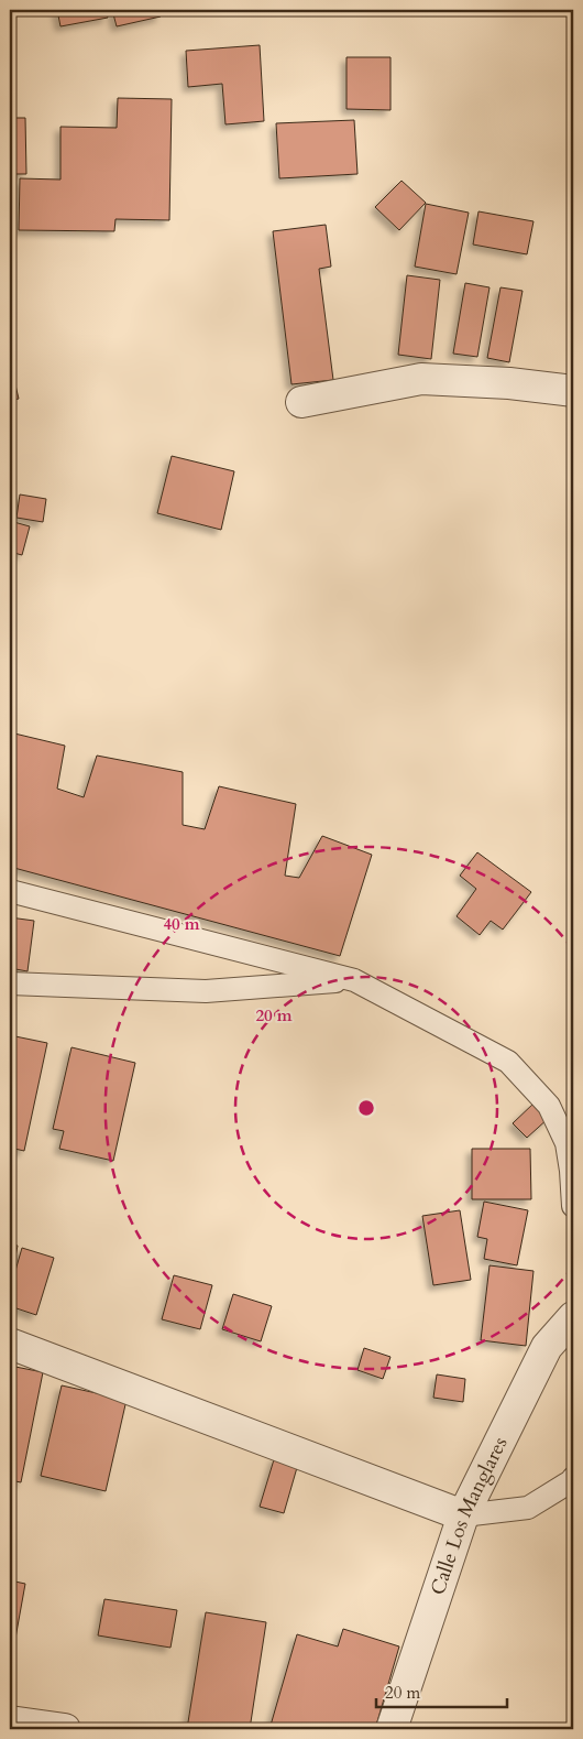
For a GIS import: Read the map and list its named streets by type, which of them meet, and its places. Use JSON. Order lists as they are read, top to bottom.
{
  "streets": {
    "street": ["Calle Los Manglares"]
  },
  "scale_bar": "20 m",
  "rings": ["40 m", "20 m"]
}
